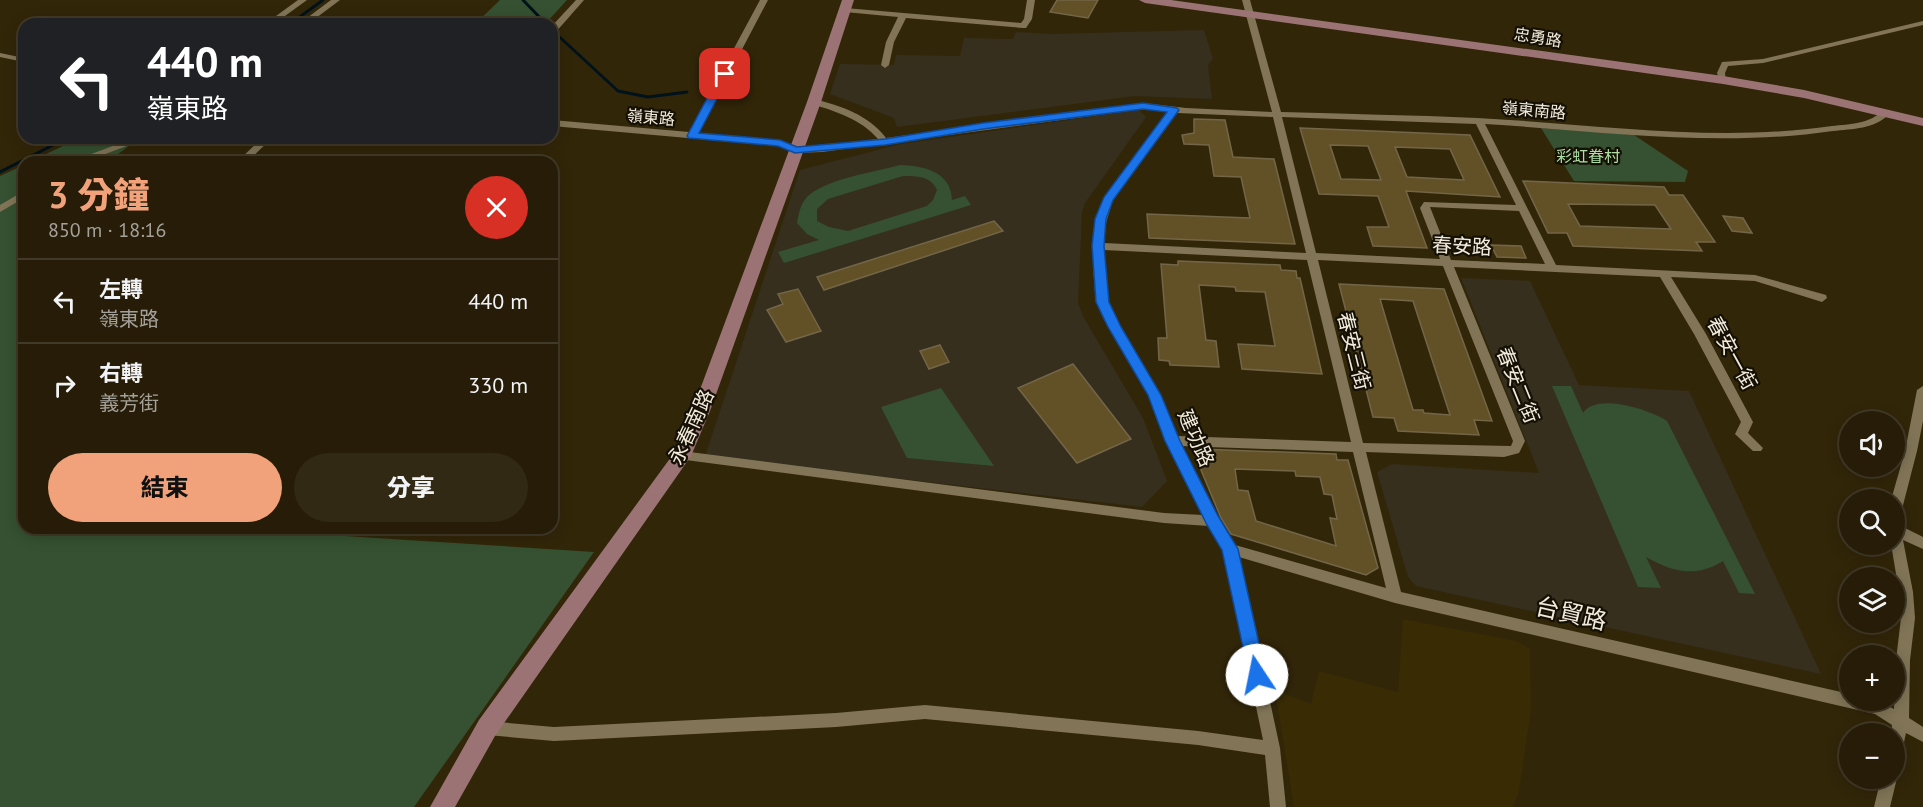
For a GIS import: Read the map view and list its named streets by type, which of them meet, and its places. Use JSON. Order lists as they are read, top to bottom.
{
  "streets": {
    "street": [
      "忠勇路",
      "嶺東南路",
      "嶺東路",
      "春安路",
      "春安三街",
      "春安一街",
      "春安二街",
      "永春南路",
      "建功路",
      "台貿路"
    ]
  },
  "crossings": [
    ["忠勇路", "嶺東南路"],
    ["嶺東南路", "嶺東路"],
    ["嶺東南路", "春安三街"],
    ["嶺東南路", "建功路"],
    ["嶺東路", "永春南路"],
    ["嶺東路", "建功路"],
    ["春安路", "春安三街"],
    ["春安路", "春安一街"],
    ["春安路", "春安二街"],
    ["春安路", "建功路"],
    ["春安三街", "春安二街"],
    ["春安三街", "台貿路"],
    ["春安二街", "建功路"],
    ["建功路", "台貿路"]
  ],
  "parks": ["彩虹眷村"],
  "page": {
    "turn": ["440 m", "嶺東路"],
    "heading": ["3 分鐘", "850 m · 18:16"],
    "list": [
      {
        "name": "左轉",
        "note": "嶺東路",
        "value": "440 m"
      },
      {
        "name": "右轉",
        "note": "義芳街",
        "value": "330 m"
      }
    ],
    "map_buttons": ["+", "−"],
    "buttons": ["結束", "分享"]
  }
}
